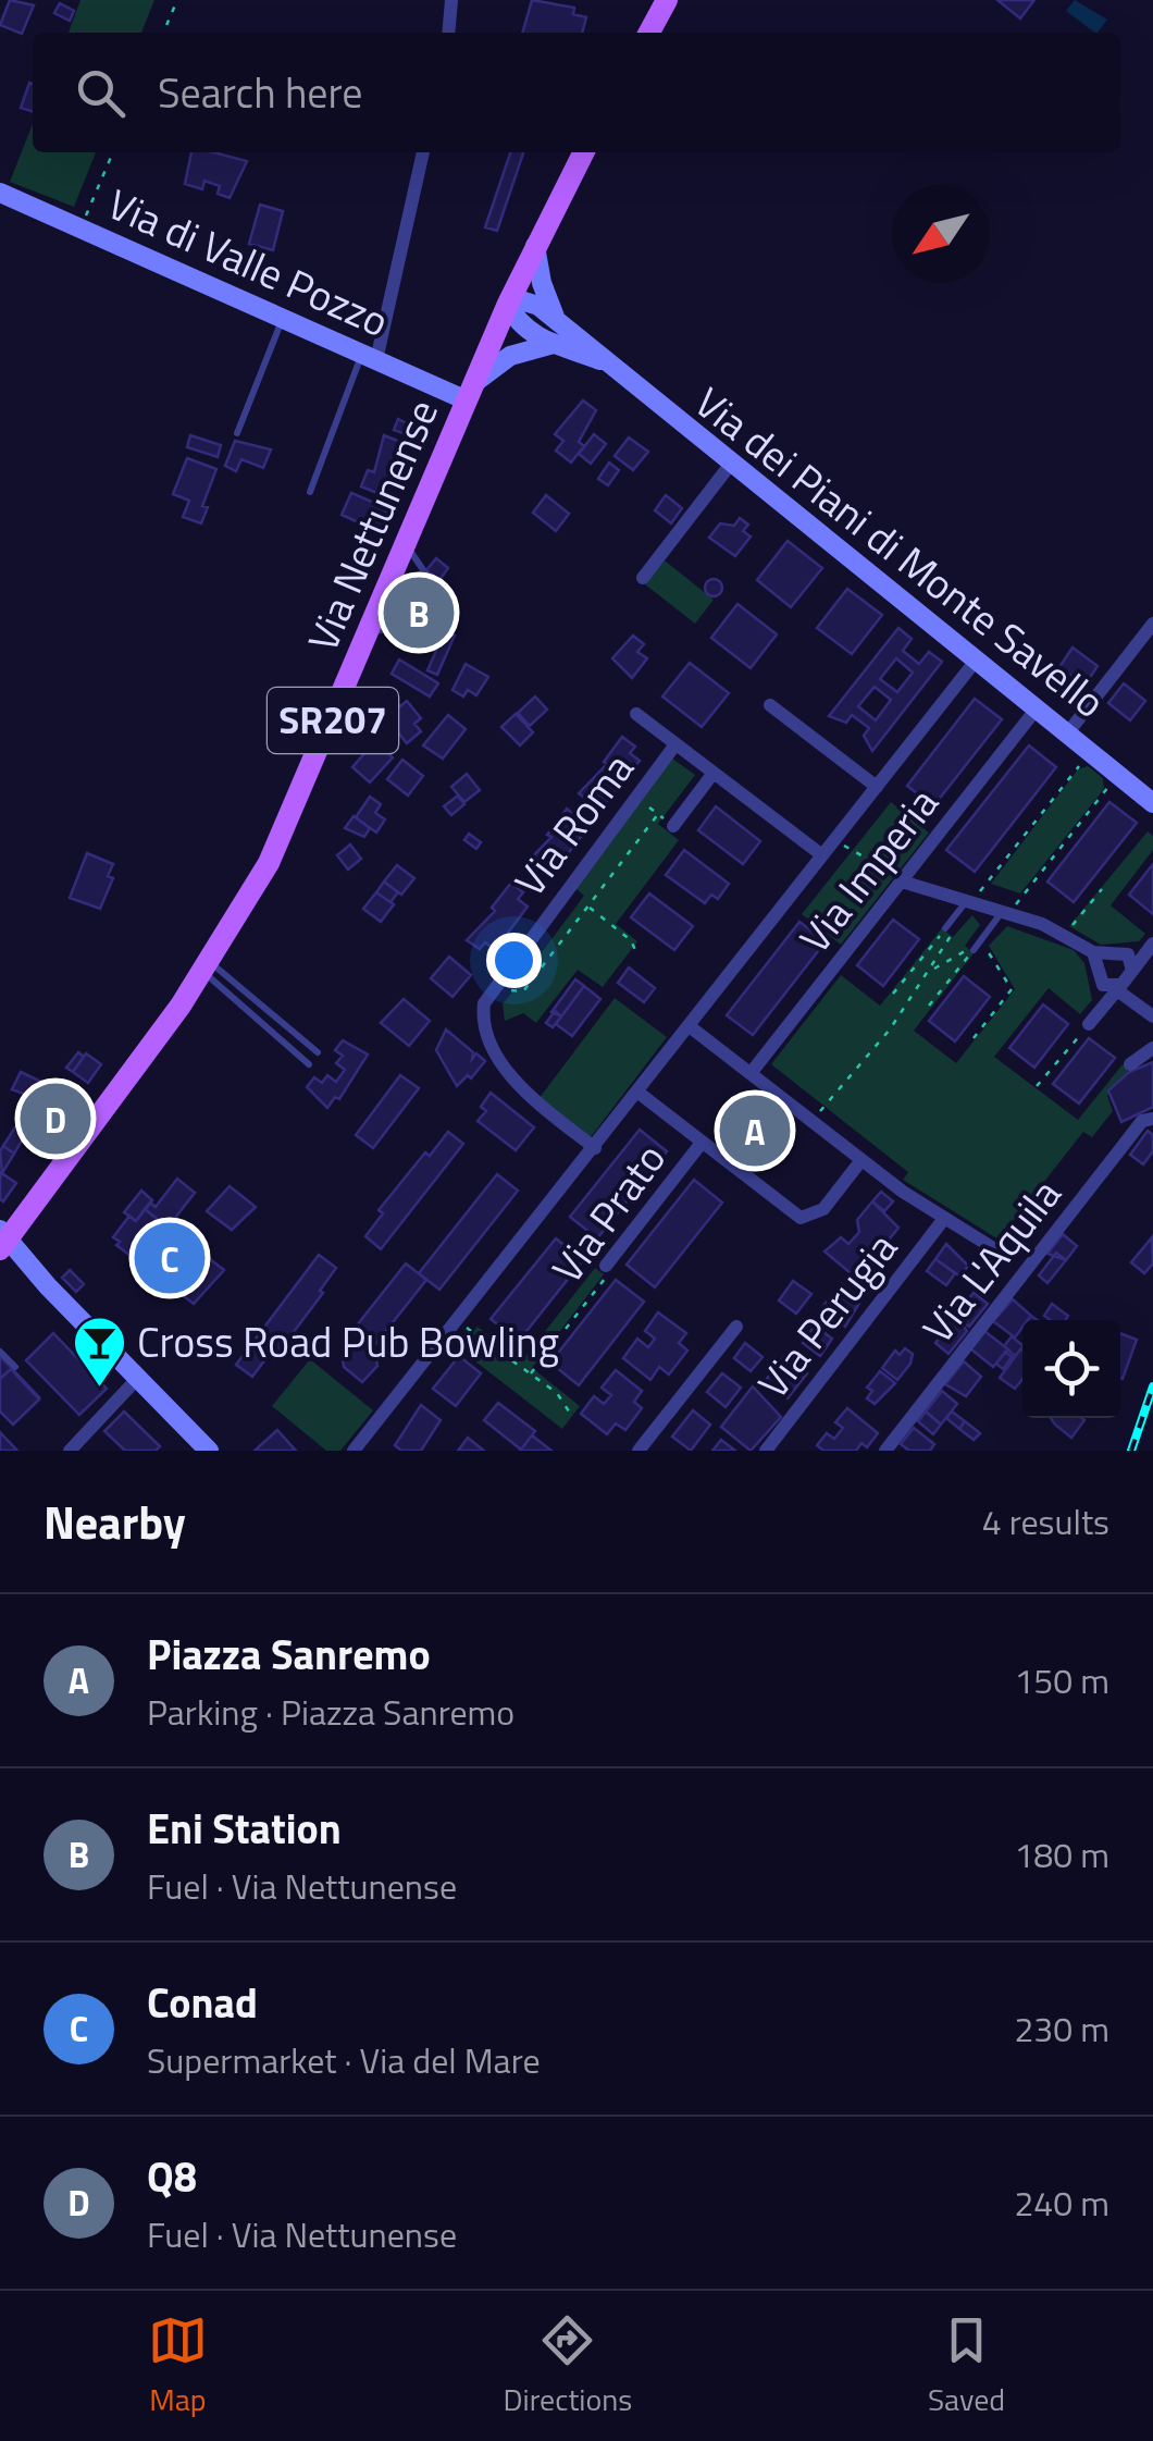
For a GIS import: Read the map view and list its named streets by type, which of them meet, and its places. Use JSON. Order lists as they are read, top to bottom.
{
  "streets": {
    "main road": ["Via Nettunense", "SR207"],
    "street": [
      "Via di Valle Pozzo",
      "Via dei Piani di Monte Savello",
      "Via Roma",
      "Via Imperia",
      "Via Prato",
      "Via L'Aquila",
      "Via Perugia"
    ]
  },
  "crossings": [
    ["Via di Valle Pozzo", "Via Nettunense"],
    ["Via dei Piani di Monte Savello", "Via Imperia"]
  ],
  "places": {
    "bar": ["Cross Road Pub Bowling"]
  },
  "north": "bottom left",
  "page": {
    "search": "Search here",
    "pins": [
      "B",
      "D",
      "A",
      "C"
    ],
    "heading": ["Nearby", "4 results"],
    "list": [
      {
        "mark": "A",
        "name": "Piazza Sanremo",
        "note": "Parking · Piazza Sanremo",
        "value": "150 m"
      },
      {
        "mark": "B",
        "name": "Eni Station",
        "note": "Fuel · Via Nettunense",
        "value": "180 m"
      },
      {
        "mark": "C",
        "name": "Conad",
        "note": "Supermarket · Via del Mare",
        "value": "230 m"
      },
      {
        "mark": "D",
        "name": "Q8",
        "note": "Fuel · Via Nettunense",
        "value": "240 m"
      }
    ],
    "nav": ["Map", "Directions", "Saved"]
  }
}
